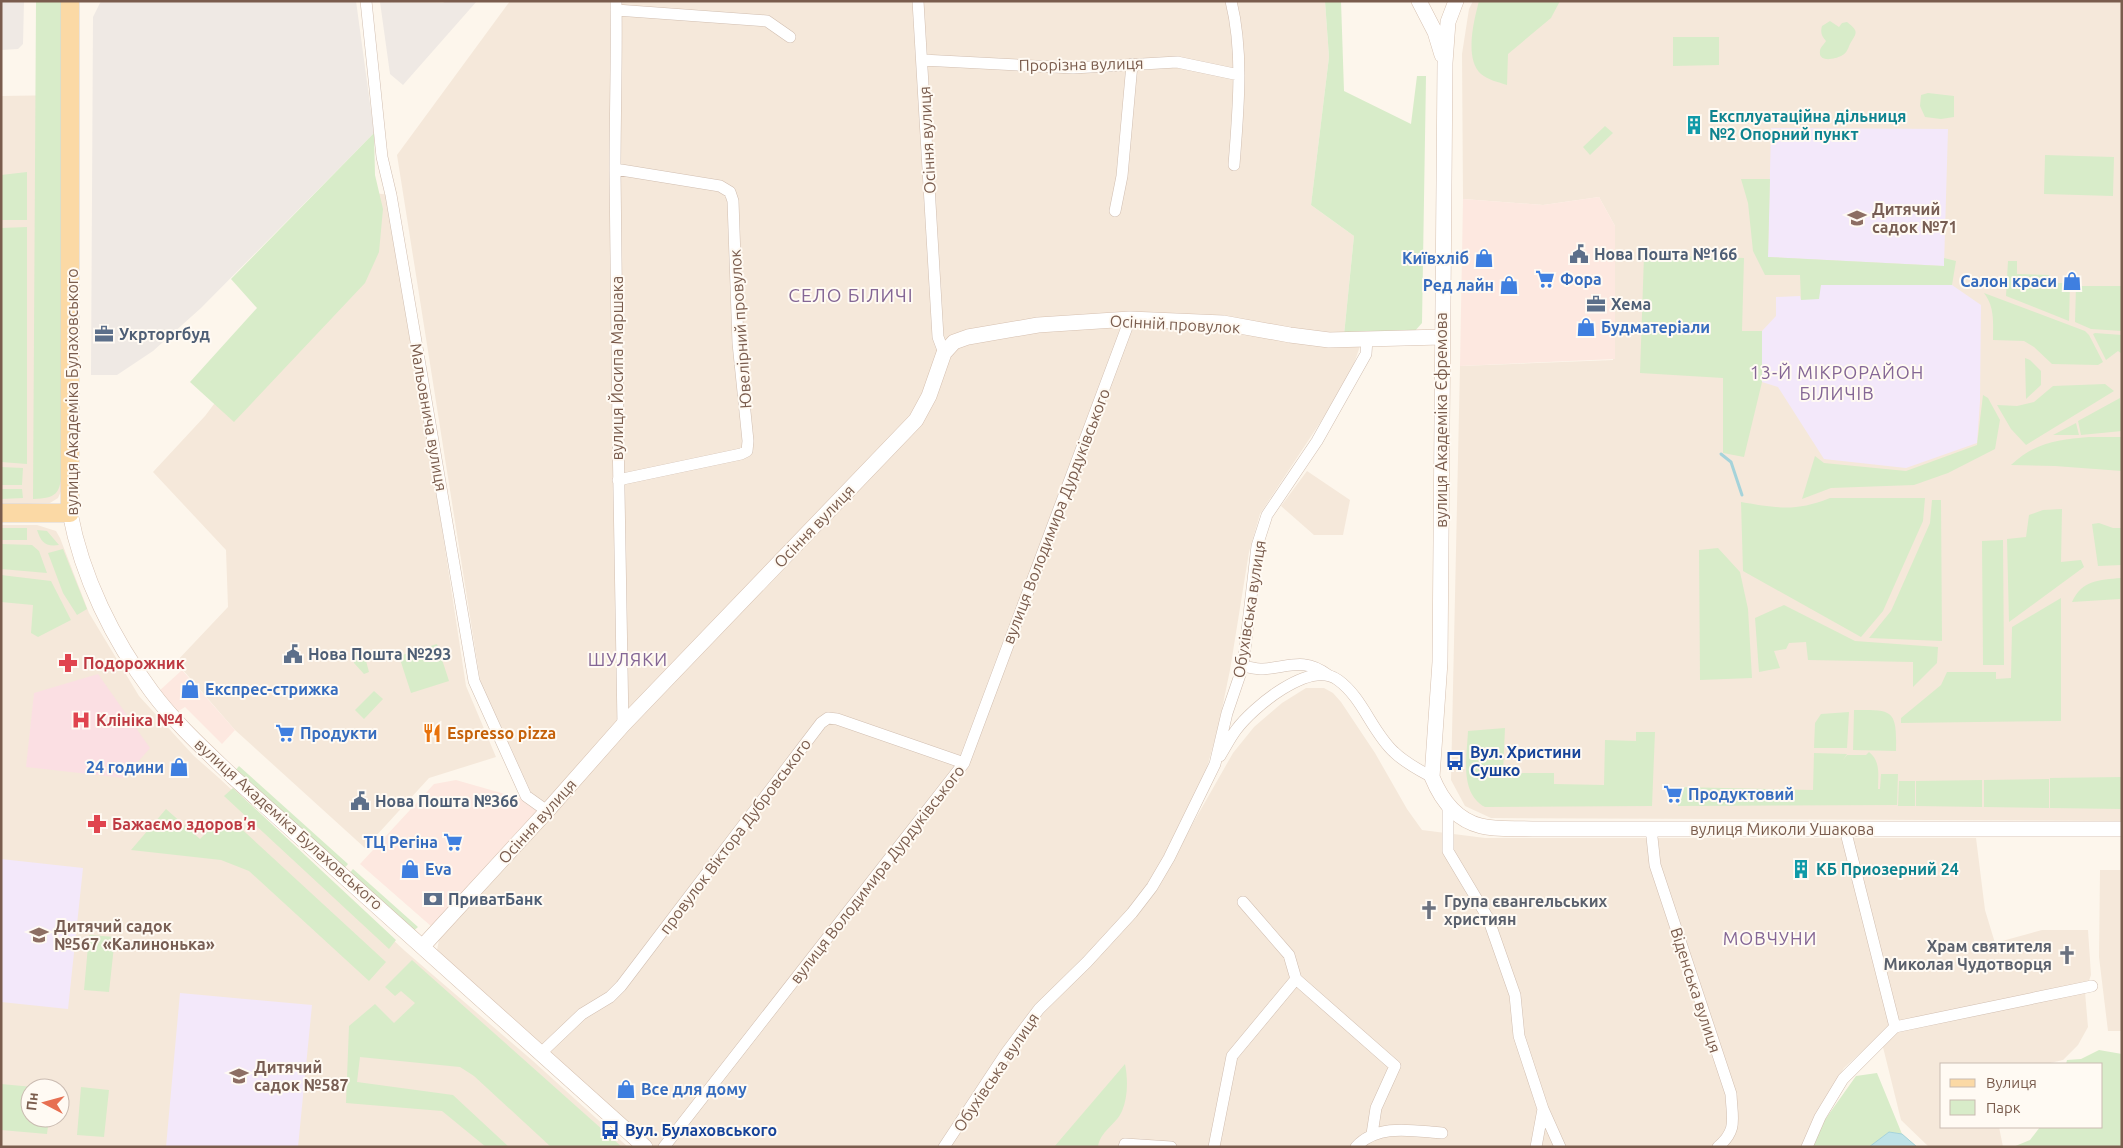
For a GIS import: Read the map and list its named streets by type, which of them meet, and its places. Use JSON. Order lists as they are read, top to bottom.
{
  "streets": {
    "main road": ["вулиця Академіка Булаховського"],
    "street": [
      "Прорізна вулиця",
      "Осіння вулиця",
      "Осінній провулок",
      "Ювелірний провулок",
      "вулиця Йосипа Маршака",
      "Мальовнича вулиця",
      "вулиця Академіка Єфремова",
      "вулиця Володимира Дурдуківського",
      "Обухівська вулиця",
      "вулиця Миколи Ушакова",
      "провулок Віктора Дубровського",
      "Віденська вулиця"
    ]
  },
  "crossings": [
    ["Прорізна вулиця", "Осіння вулиця"],
    ["Осіння вулиця", "Осінній провулок"],
    ["Осіння вулиця", "вулиця Йосипа Маршака"],
    ["Осіння вулиця", "вулиця Академіка Булаховського"],
    ["Осіння вулиця", "Мальовнича вулиця"],
    ["Осінній провулок", "вулиця Академіка Єфремова"],
    ["Осінній провулок", "вулиця Володимира Дурдуківського"],
    ["Осінній провулок", "Обухівська вулиця"],
    ["Ювелірний провулок", "вулиця Йосипа Маршака"],
    ["вулиця Академіка Булаховського", "провулок Віктора Дубровського"],
    ["вулиця Володимира Дурдуківського", "провулок Віктора Дубровського"],
    ["вулиця Миколи Ушакова", "Віденська вулиця"]
  ],
  "districts": [
    "СЕЛО БІЛИЧІ",
    "13-Й МІКРОРАЙОН БІЛИЧІВ",
    "ШУЛЯКИ",
    "МОВЧУНИ"
  ],
  "places": {
    "building": ["Експлуатаційна дільниця №2 Опорний пункт", "КБ Приозерний 24"],
    "school or university": ["Дитячий садок №71", "Дитячий садок №567 «Калинонька»", "Дитячий садок №587"],
    "public building": ["Нова Пошта №166", "Нова Пошта №293", "Нова Пошта №366"],
    "shop": [
      "Київхліб",
      "Салон краси",
      "Ред лайн",
      "Будматеріали",
      "Експрес-стрижка",
      "24 години",
      "Eva",
      "Все для дому"
    ],
    "supermarket": [
      "Фора",
      "Продукти",
      "Продуктовий",
      "ТЦ Регіна"
    ],
    "office": ["Хема", "Укрторгбуд"],
    "pharmacy": ["Подорожник", "Бажаємо здоровʼя"],
    "hospital": ["Клініка №4"],
    "restaurant": ["Espresso pizza"],
    "bus stop": ["Вул. Христини Сушко", "Вул. Булаховського"],
    "bank": ["ПриватБанк"],
    "church": ["Група євангельських християн", "Храм святителя Миколая Чудотворця"]
  },
  "legend": ["Вулиця", "Парк"],
  "north": "left"
}
